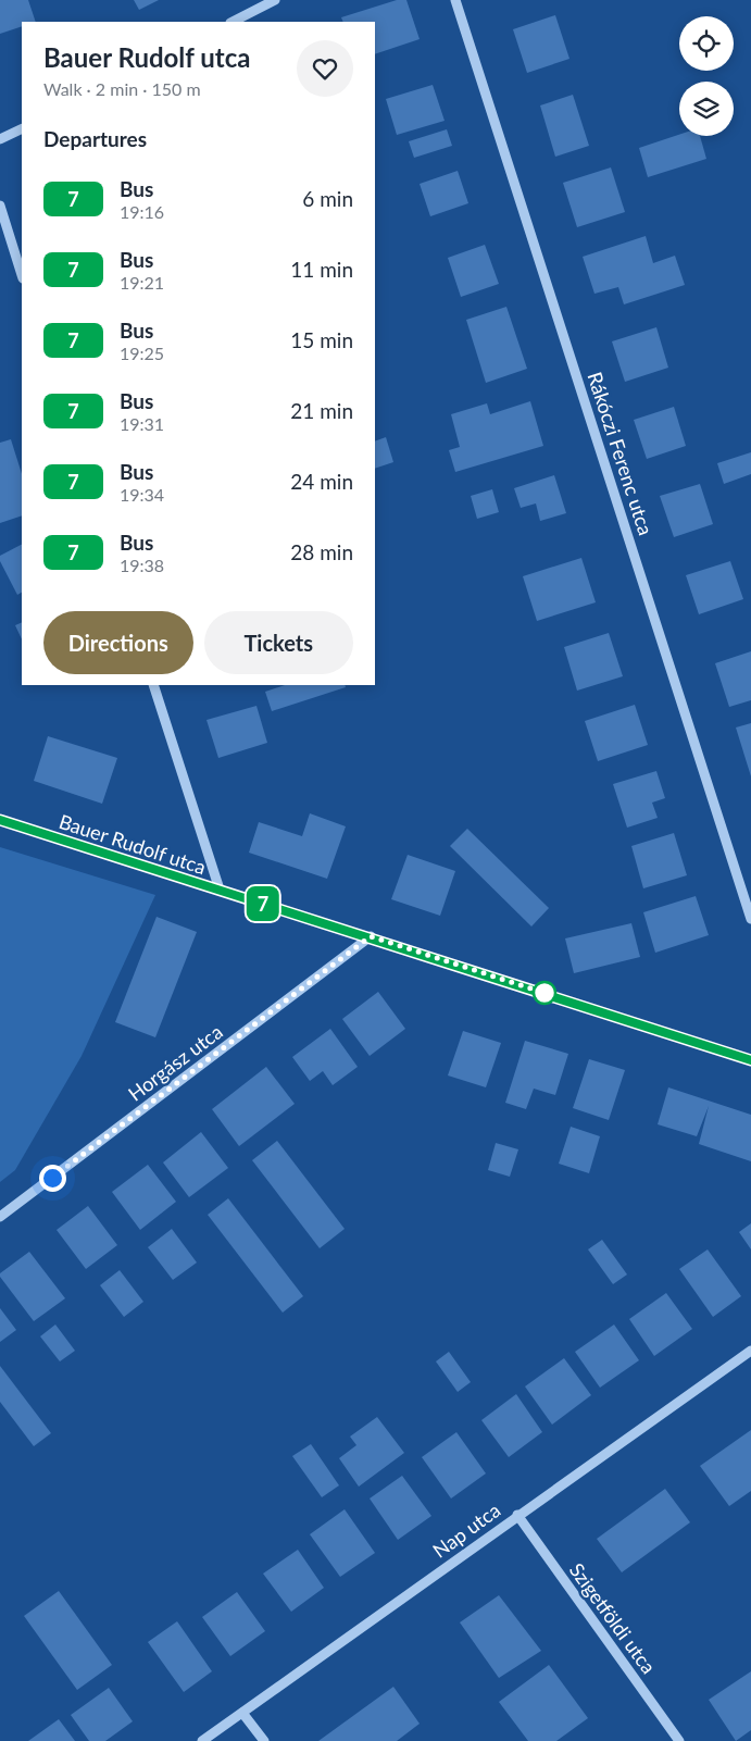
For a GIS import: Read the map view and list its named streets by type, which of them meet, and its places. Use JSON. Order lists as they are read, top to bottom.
{
  "streets": {
    "street": [
      "Rákóczi Ferenc utca",
      "Bauer Rudolf utca",
      "Horgász utca",
      "Nap utca",
      "Szigetföldi utca"
    ]
  },
  "crossings": [
    ["Bauer Rudolf utca", "Horgász utca"],
    ["Nap utca", "Szigetföldi utca"]
  ],
  "lines": ["bus line 7"],
  "page": {
    "on_map": "7",
    "heading": [
      ["Bauer Rudolf utca", "Walk · 2 min · 150 m"],
      "Departures"
    ],
    "list": [
      {
        "mark": "7",
        "name": "Bus",
        "note": "19:16",
        "value": "6 min"
      },
      {
        "mark": "7",
        "name": "Bus",
        "note": "19:21",
        "value": "11 min"
      },
      {
        "mark": "7",
        "name": "Bus",
        "note": "19:25",
        "value": "15 min"
      },
      {
        "mark": "7",
        "name": "Bus",
        "note": "19:31",
        "value": "21 min"
      },
      {
        "mark": "7",
        "name": "Bus",
        "note": "19:34",
        "value": "24 min"
      },
      {
        "mark": "7",
        "name": "Bus",
        "note": "19:38",
        "value": "28 min"
      }
    ],
    "buttons": ["Directions", "Tickets"]
  }
}
